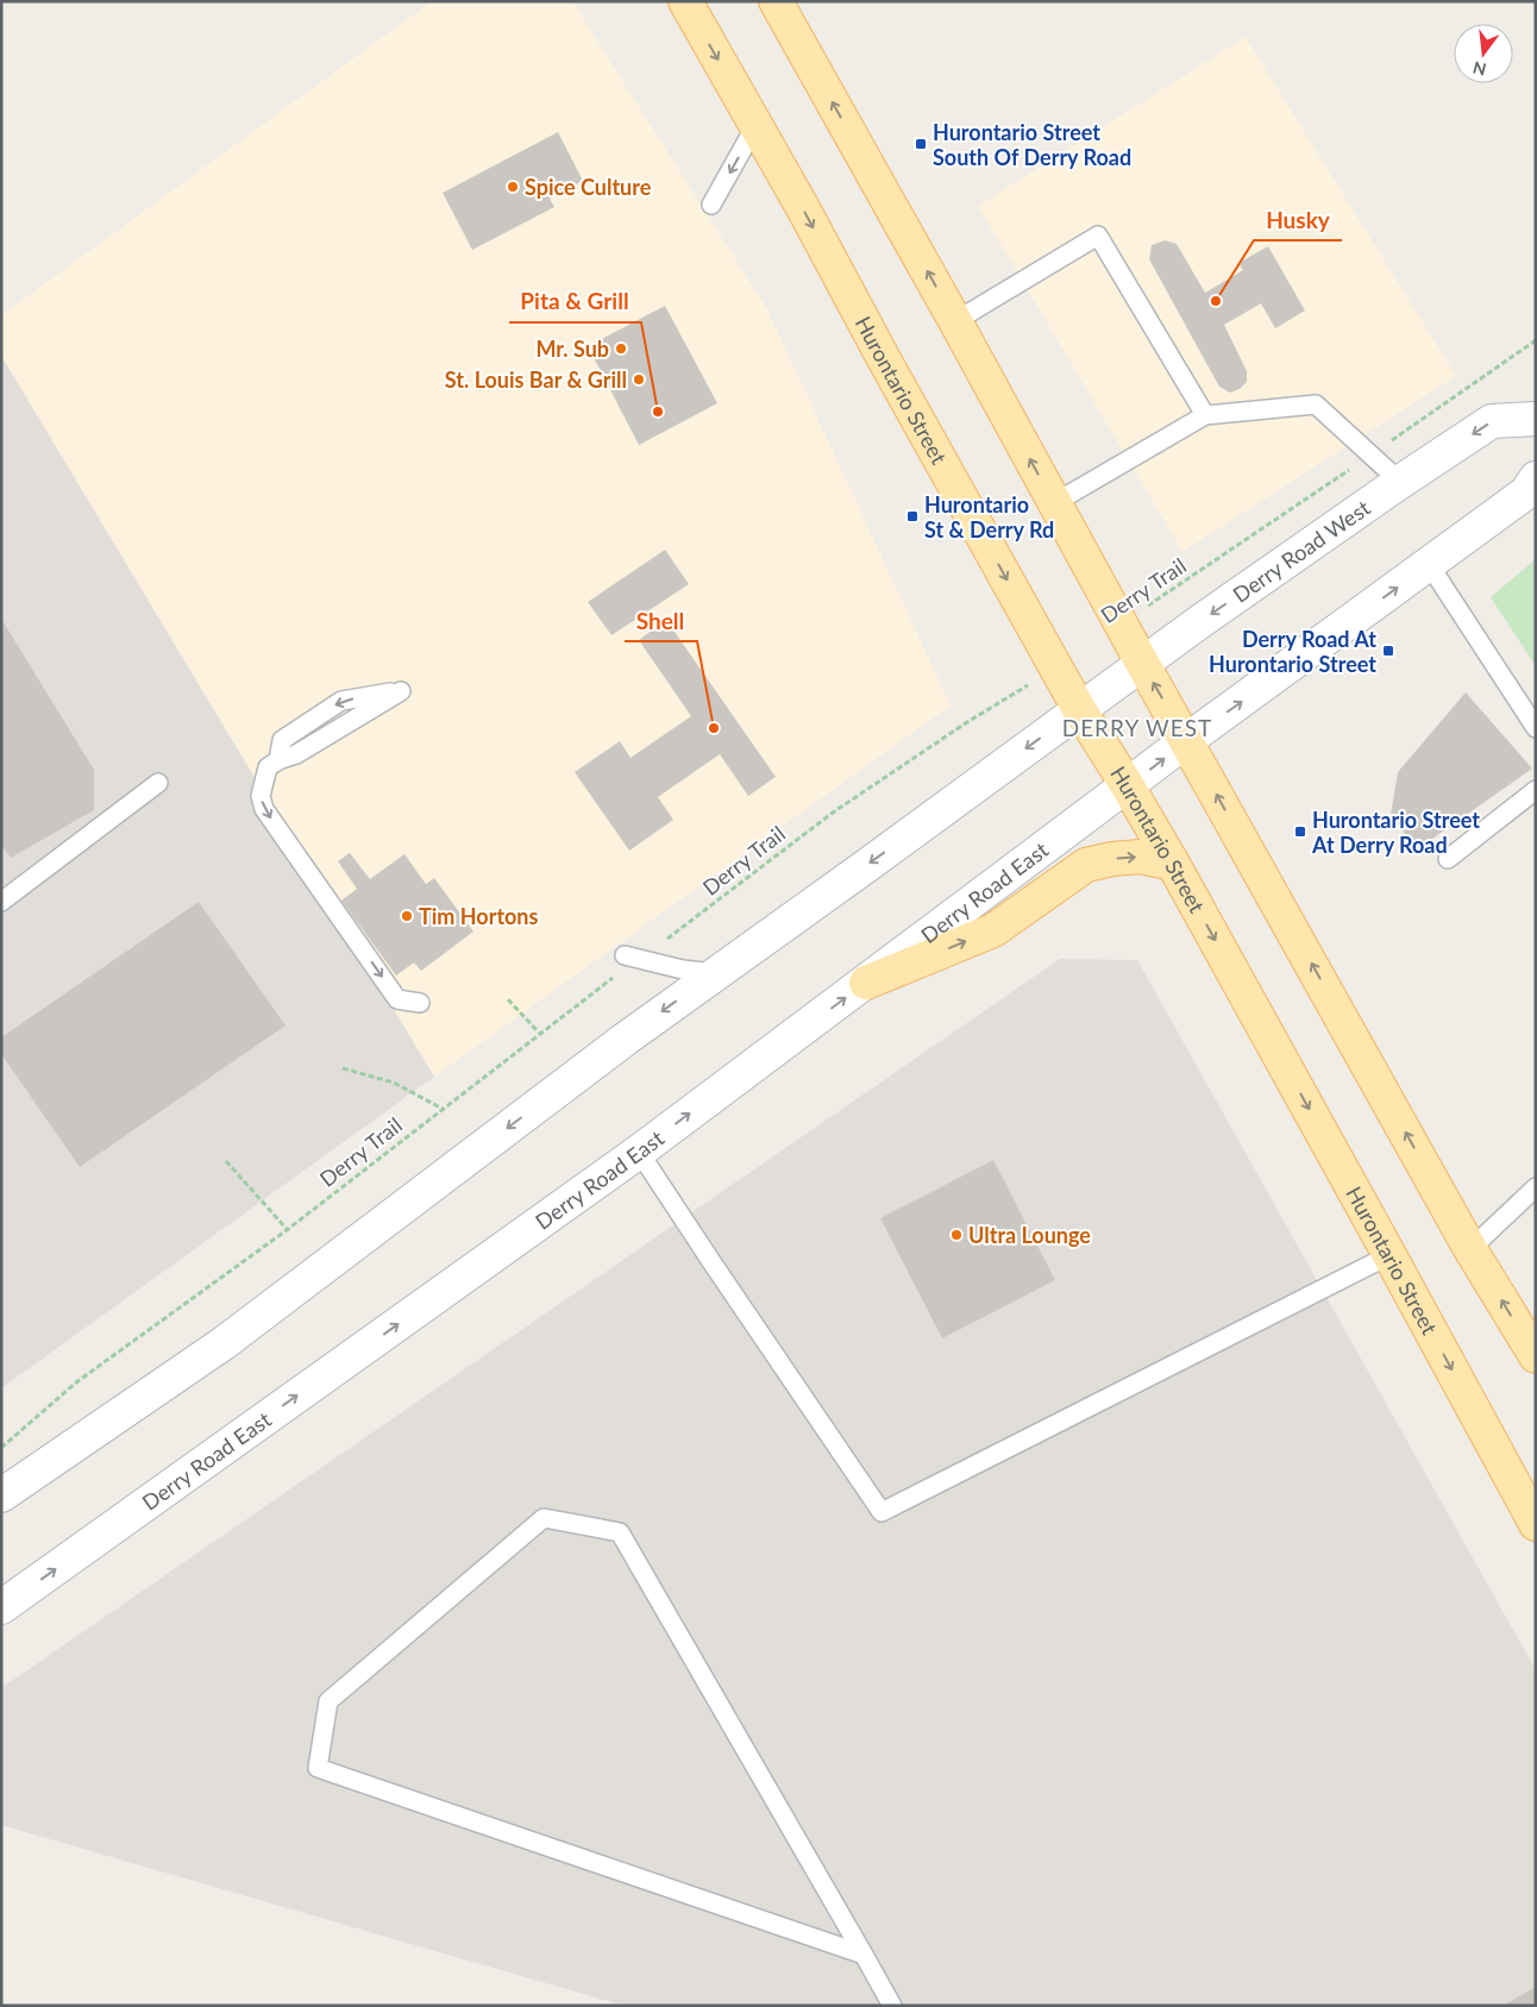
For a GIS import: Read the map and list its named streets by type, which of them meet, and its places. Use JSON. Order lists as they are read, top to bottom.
{
  "streets": {
    "main road": ["Hurontario Street", "Derry Road West", "Derry Road East"],
    "path": ["Derry Trail"]
  },
  "crossings": [
    ["Hurontario Street", "Derry Road West"],
    ["Hurontario Street", "Derry Trail"],
    ["Hurontario Street", "Derry Road East"]
  ],
  "districts": ["DERRY WEST"],
  "places": {
    "transit": [
      "Hurontario Street South Of Derry Road",
      "Hurontario St & Derry Rd",
      "Derry Road At Hurontario Street",
      "Hurontario Street At Derry Road"
    ],
    "other": [
      "Spice Culture",
      "Husky",
      "Mr. Sub",
      "St. Louis Bar & Grill",
      "Pita & Grill",
      "Shell",
      "Tim Hortons",
      "Ultra Lounge"
    ]
  },
  "north": "bottom"
}
